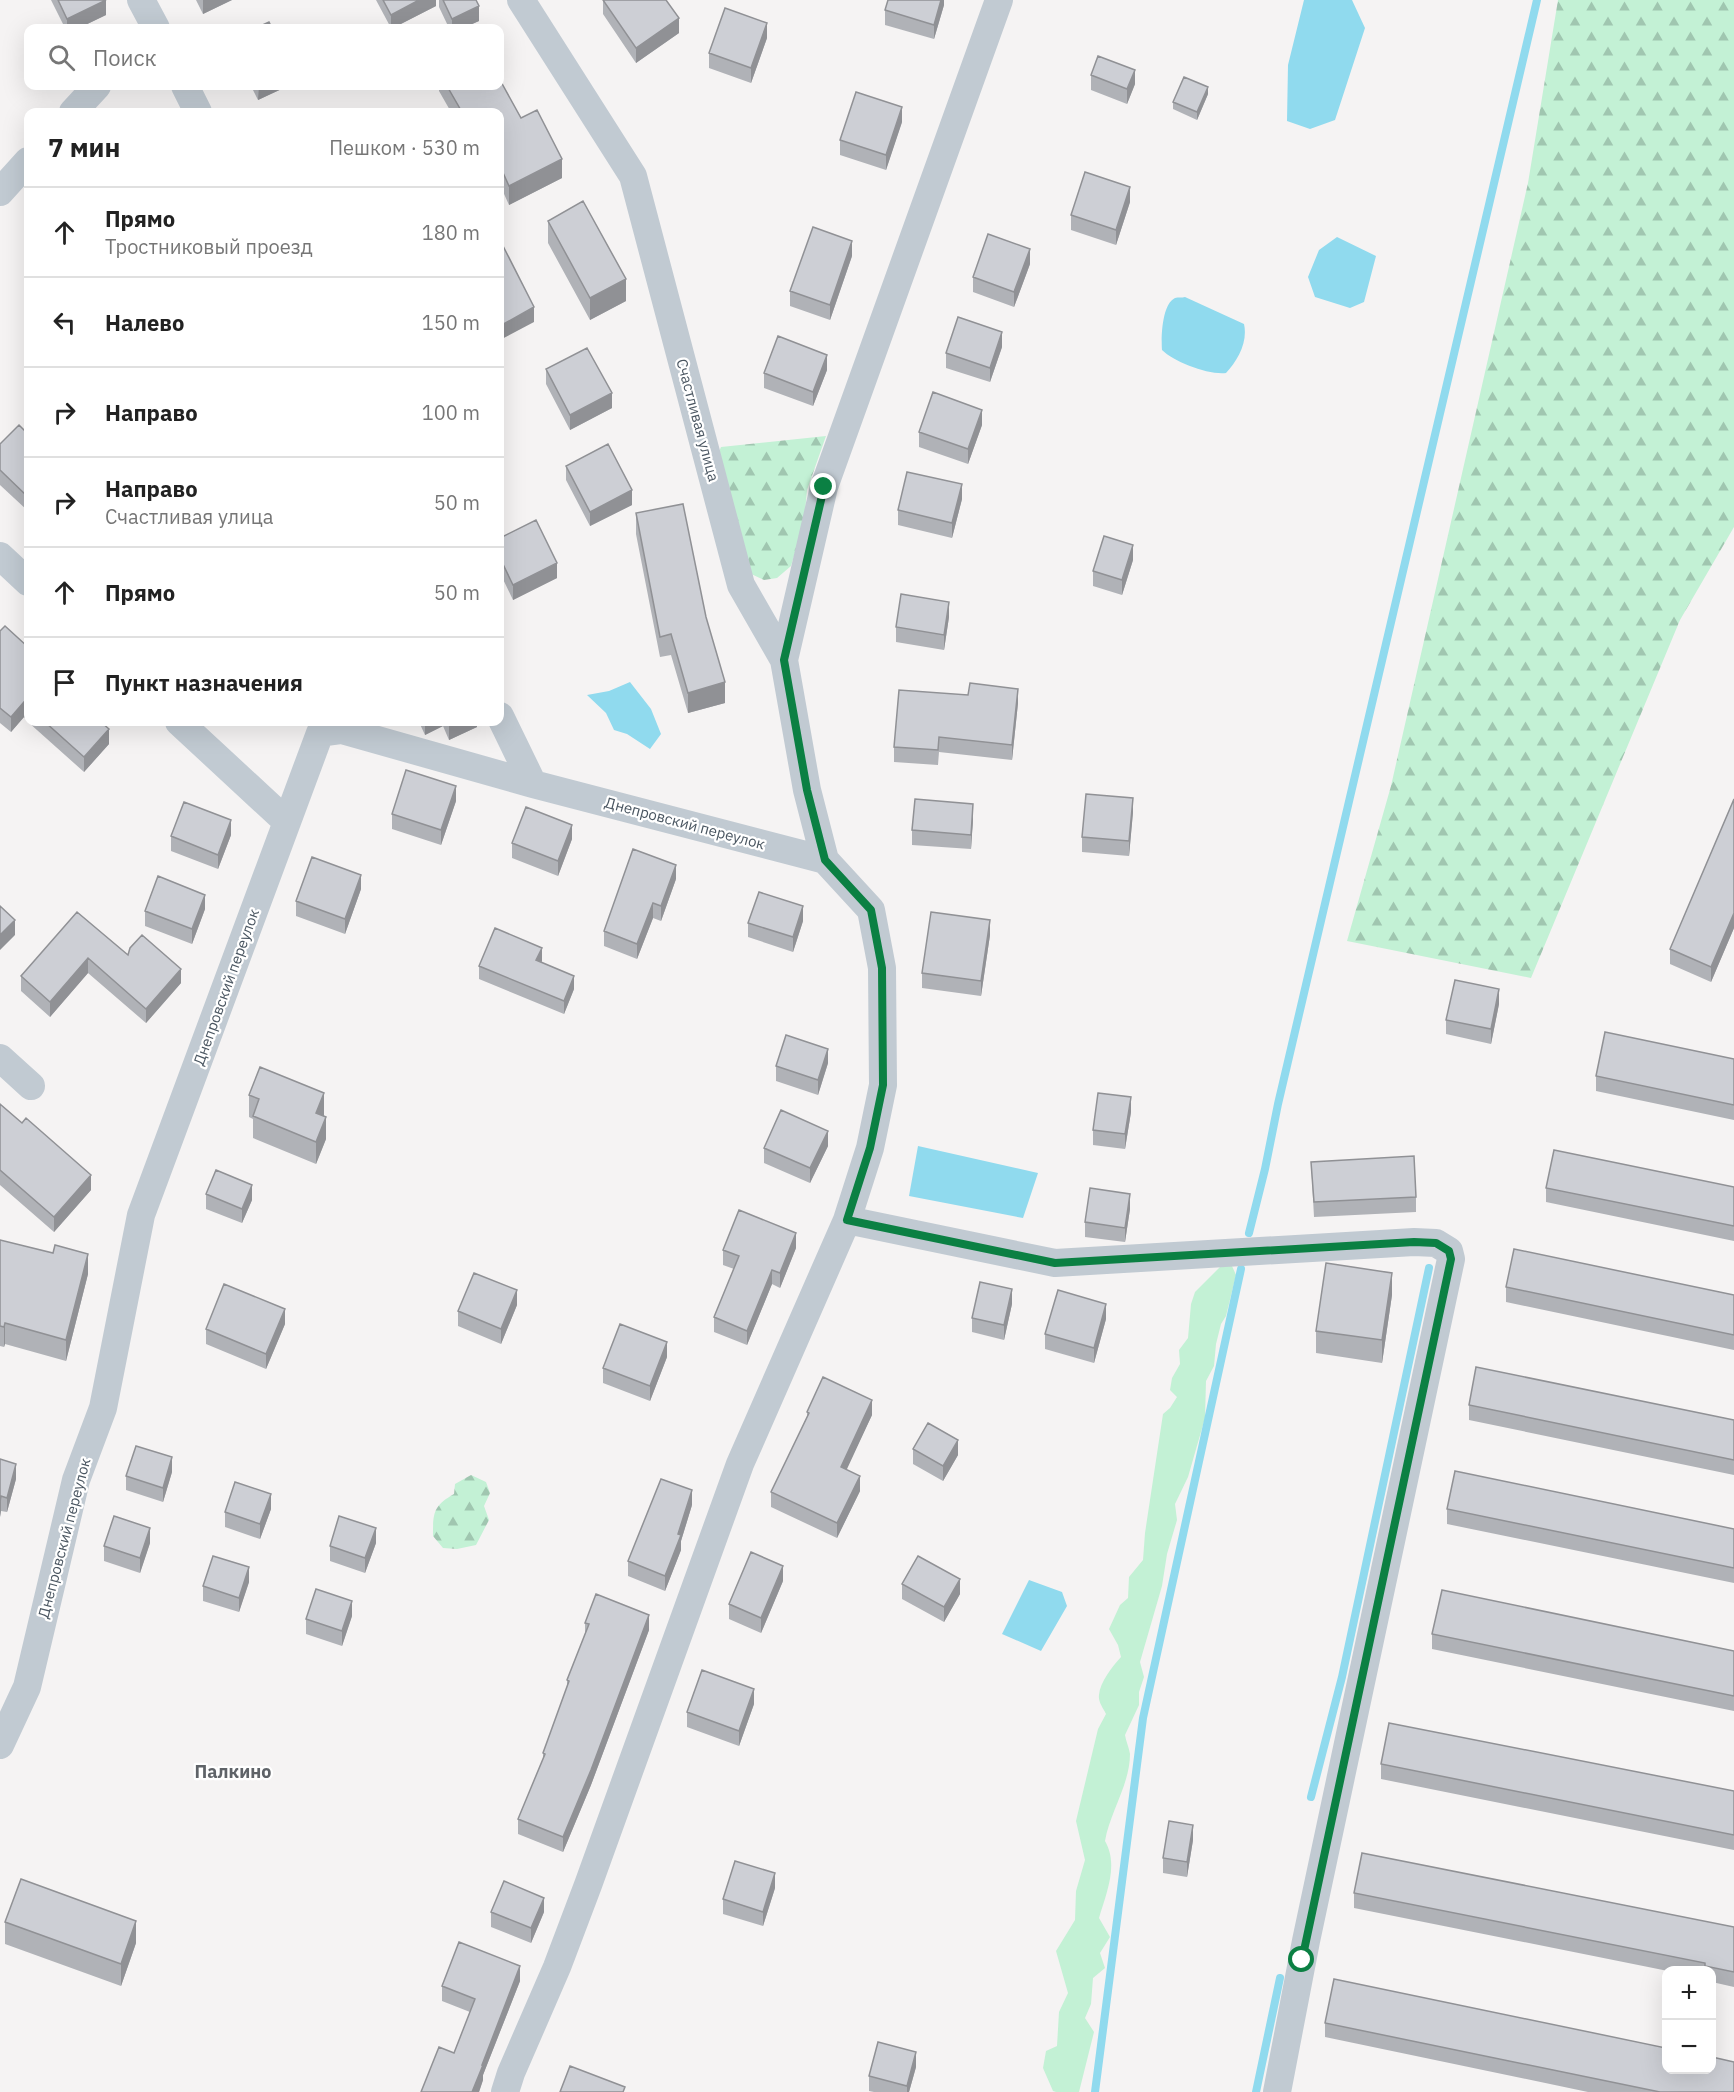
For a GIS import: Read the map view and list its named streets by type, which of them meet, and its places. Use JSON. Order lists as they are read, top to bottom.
{
  "streets": {
    "street": ["Счастливая улица", "Днепровский переулок"]
  },
  "crossings": [
    ["Счастливая улица", "Днепровский переулок"]
  ],
  "districts": ["Палкино"],
  "page": {
    "search": "Поиск",
    "heading": ["7 мин", "Пешком · 530 m"],
    "list": [
      ["Прямо", "Тростниковый проезд", "180 m"],
      ["Налево", "150 m"],
      ["Направо", "100 m"],
      ["Направо", "Счастливая улица", "50 m"],
      ["Прямо", "50 m"],
      "Пункт назначения"
    ],
    "map_buttons": ["+", "−"]
  }
}
